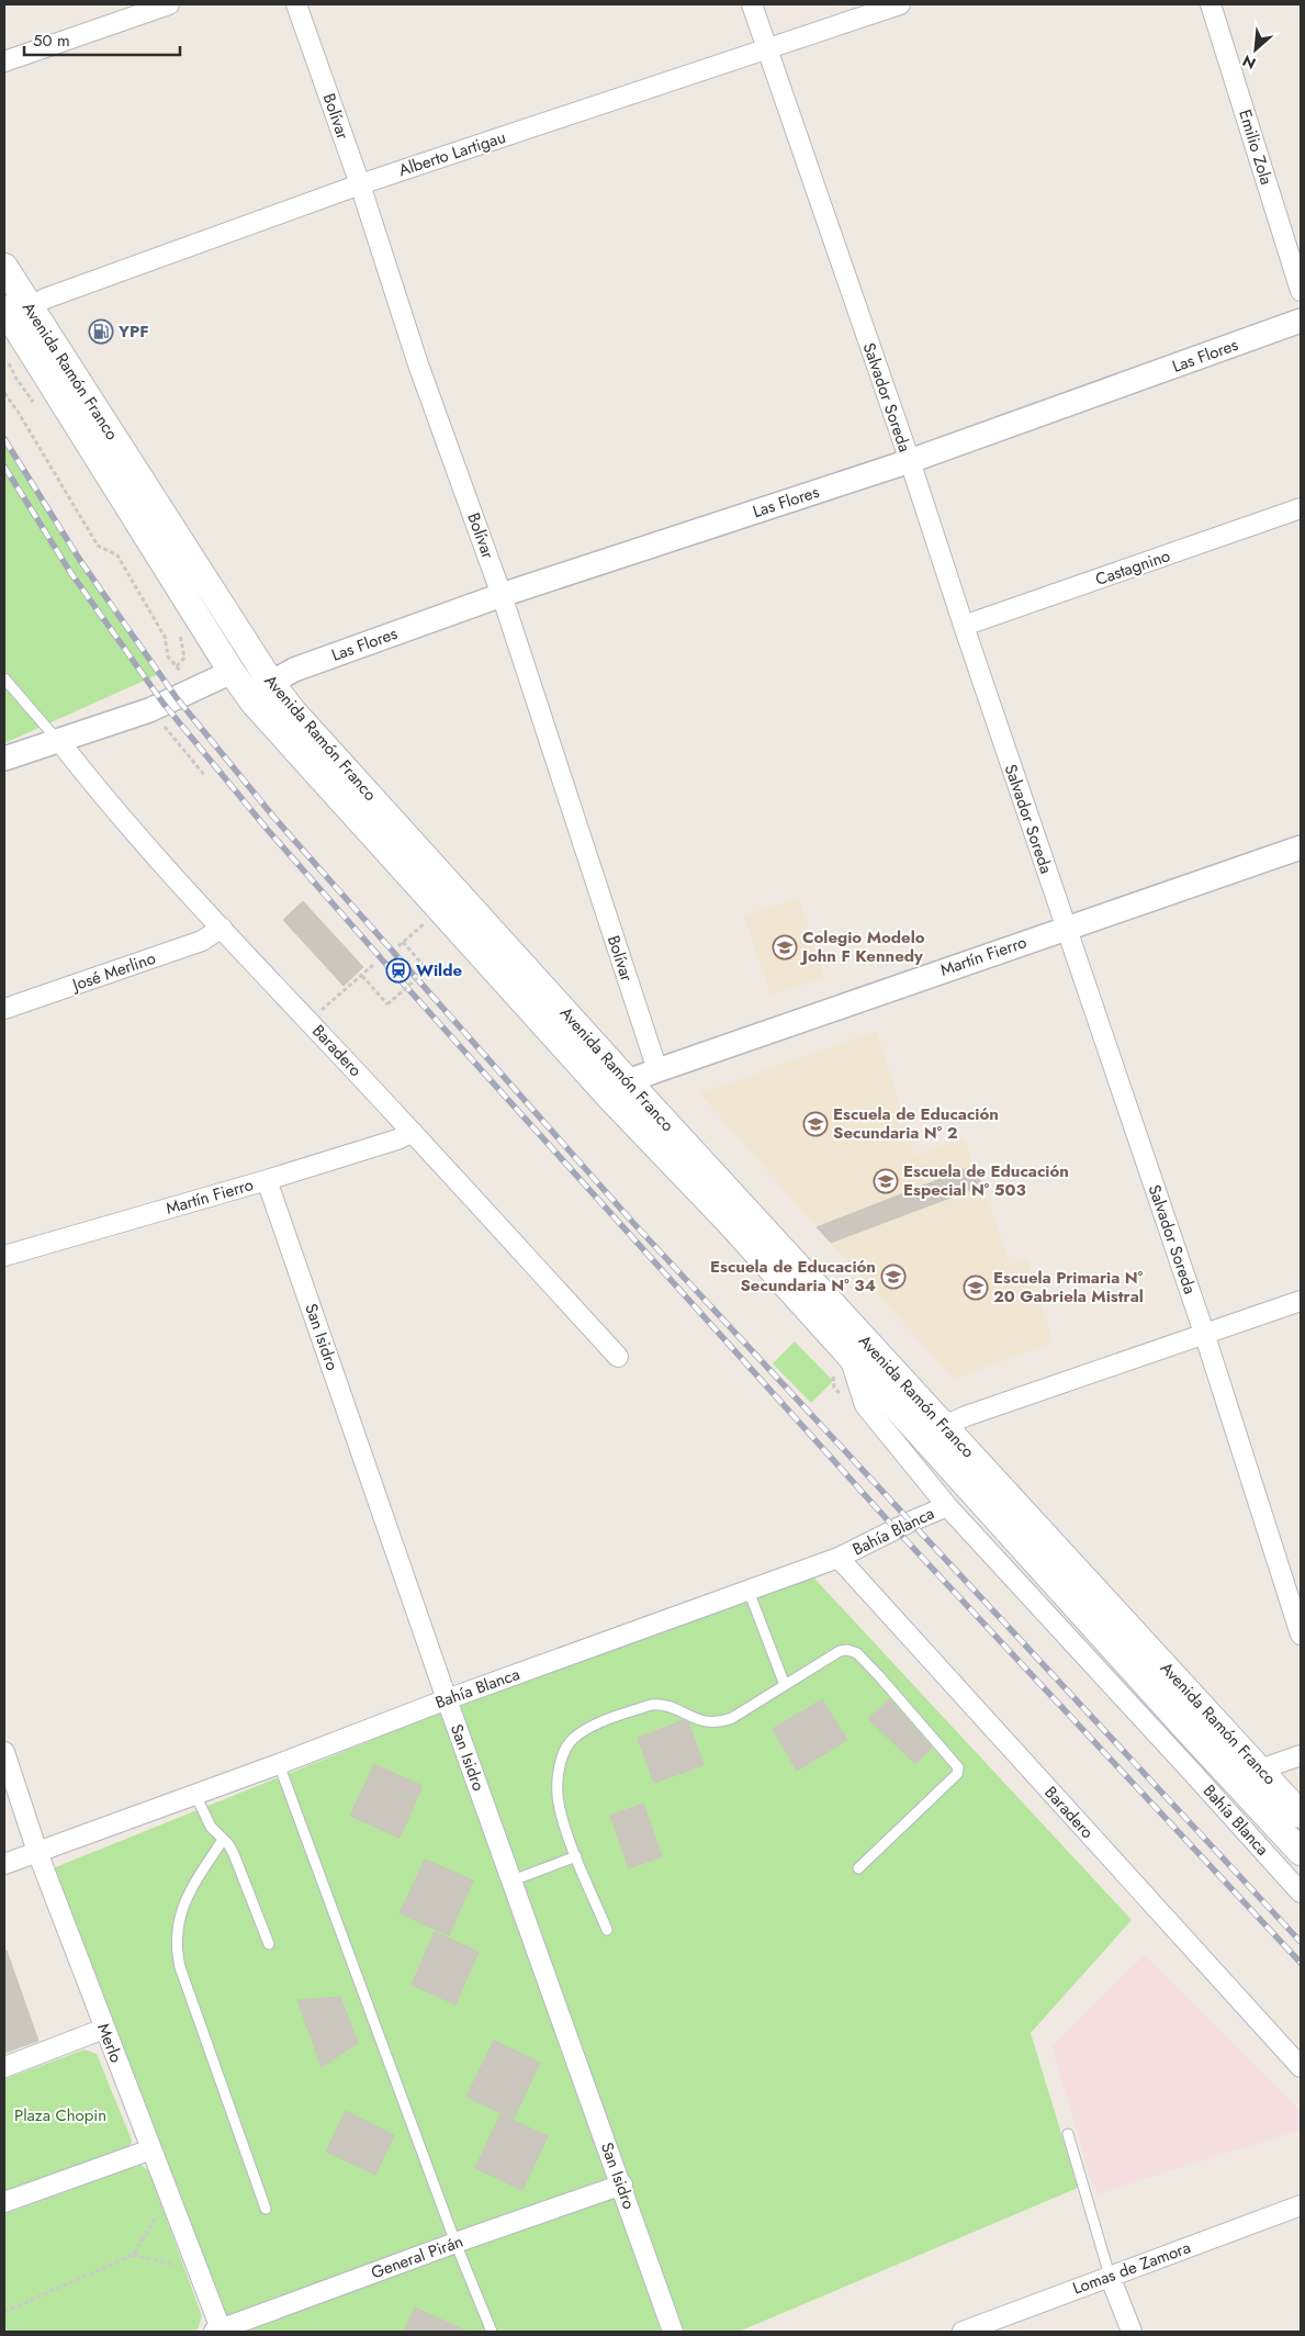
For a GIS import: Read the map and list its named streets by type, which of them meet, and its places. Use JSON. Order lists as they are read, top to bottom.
{
  "streets": {
    "main road": ["Avenida Ramón Franco"],
    "street": [
      "Bolívar",
      "Emilio Zola",
      "Alberto Lartigau",
      "Las Flores",
      "Salvador Soreda",
      "Castagnino",
      "Martín Fierro",
      "José Merlino",
      "Baradero",
      "San Isidro",
      "Bahía Blanca",
      "Merlo",
      "General Pirán",
      "Lomas de Zamora"
    ]
  },
  "crossings": [
    ["Bolívar", "Alberto Lartigau"],
    ["Bolívar", "Las Flores"],
    ["Bolívar", "Martín Fierro"],
    ["Alberto Lartigau", "Avenida Ramón Franco"],
    ["Alberto Lartigau", "Salvador Soreda"],
    ["Las Flores", "Avenida Ramón Franco"],
    ["Las Flores", "Salvador Soreda"],
    ["Avenida Ramón Franco", "Martín Fierro"],
    ["Avenida Ramón Franco", "Bahía Blanca"],
    ["Salvador Soreda", "Castagnino"],
    ["Salvador Soreda", "Martín Fierro"],
    ["Martín Fierro", "Baradero"],
    ["Martín Fierro", "San Isidro"],
    ["José Merlino", "Baradero"],
    ["Baradero", "Bahía Blanca"],
    ["San Isidro", "Bahía Blanca"],
    ["San Isidro", "General Pirán"],
    ["Bahía Blanca", "Merlo"],
    ["Merlo", "General Pirán"]
  ],
  "parks": ["Plaza Chopin"],
  "places": {
    "fuel station": ["YPF"],
    "school or university": [
      "Colegio Modelo John F Kennedy",
      "Escuela de Educación Secundaria N° 2",
      "Escuela de Educación Especial N° 503",
      "Escuela de Educación Secundaria N° 34",
      "Escuela Primaria N° 20 Gabriela Mistral"
    ],
    "station": ["Wilde"]
  },
  "scale_bar": "50 m",
  "north": "bottom left"
}
